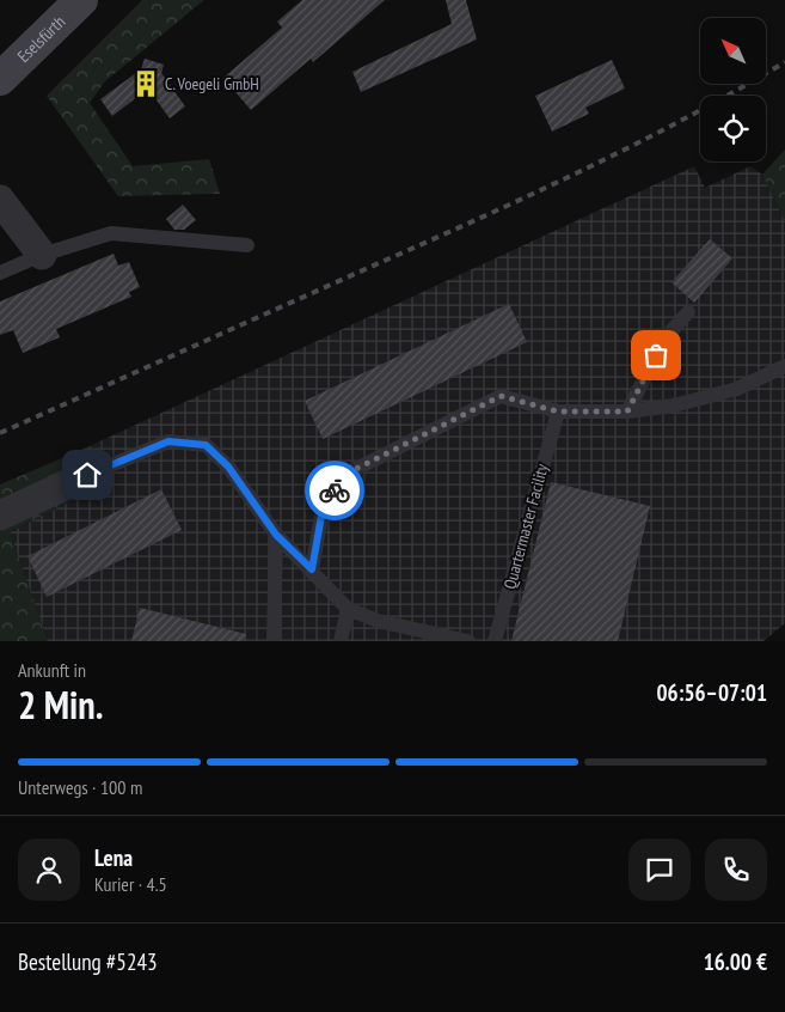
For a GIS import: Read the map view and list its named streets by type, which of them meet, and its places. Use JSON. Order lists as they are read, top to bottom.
{
  "streets": {
    "main road": ["Eselsfürth"],
    "lane": ["Quartermaster Facility"]
  },
  "places": {
    "building": ["C. Voegeli GmbH"]
  },
  "north": "top left",
  "page": {
    "heading": ["2 Min.", "Ankunft in", "06:56–07:01"],
    "panel": [
      "Lena",
      "Kurier · 4.5",
      "Bestellung #5243",
      "16.00 €"
    ],
    "bar": "Unterwegs · 100 m"
  }
}
